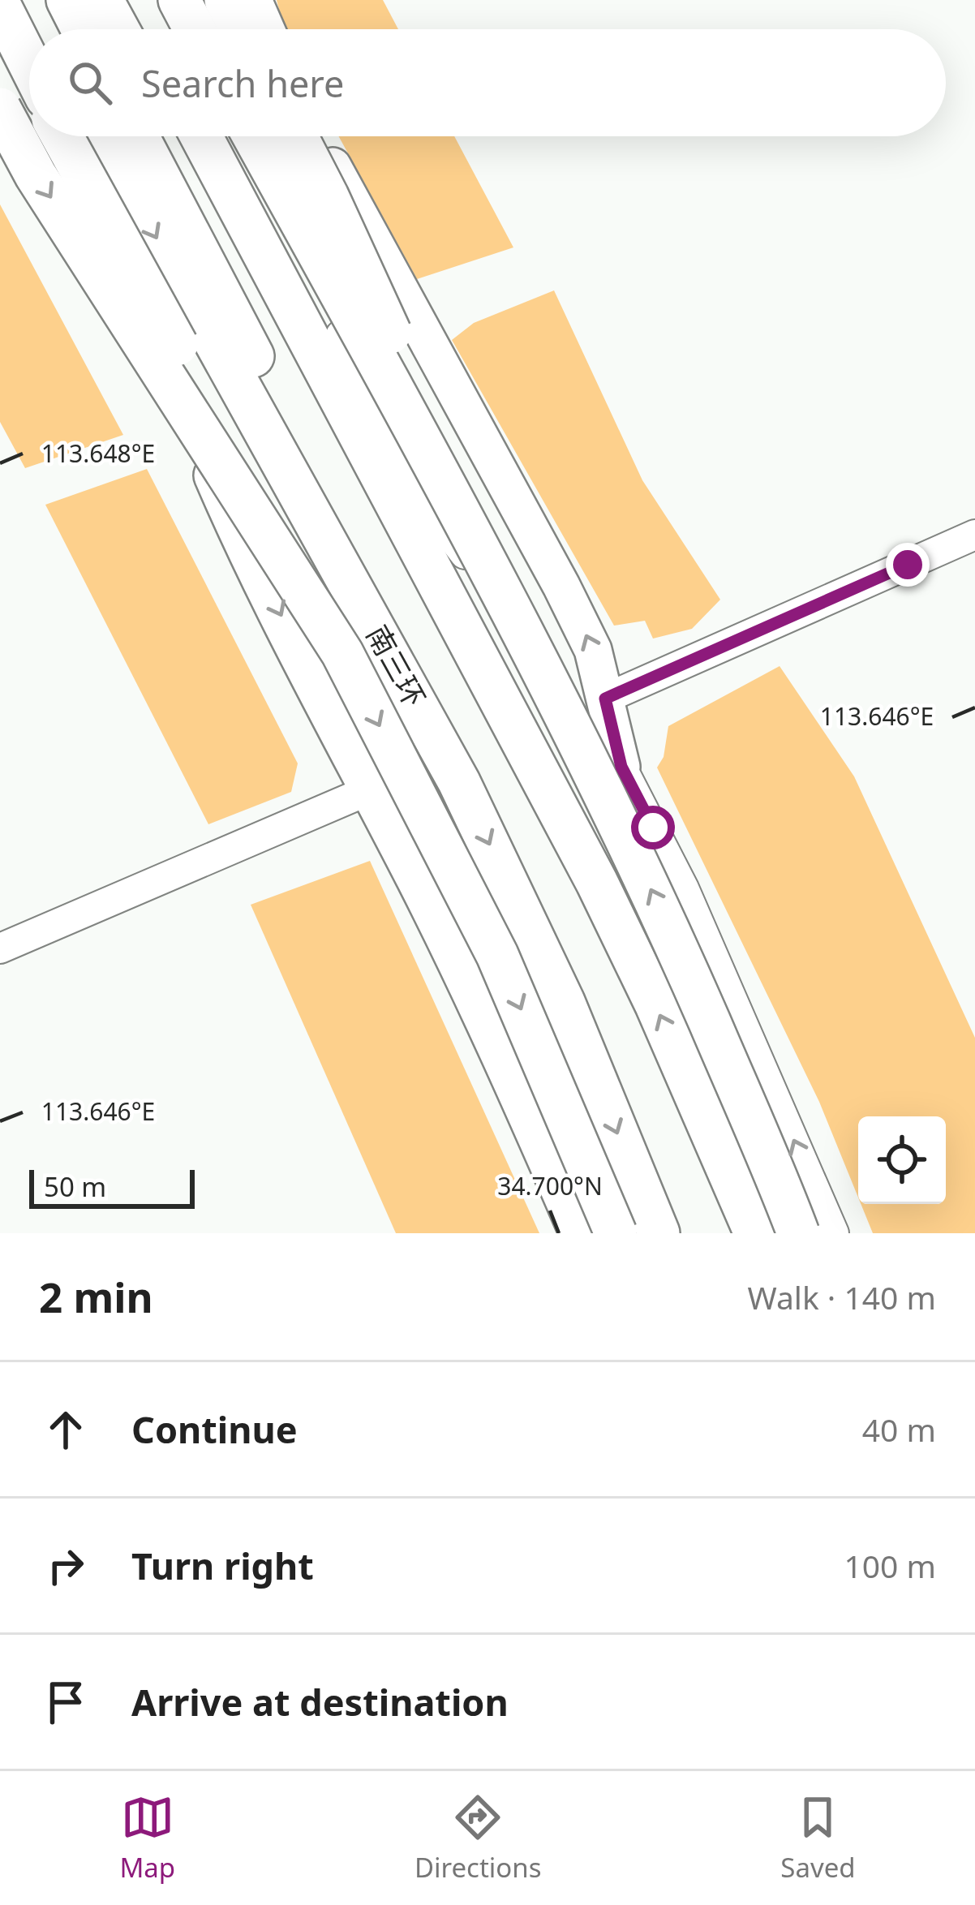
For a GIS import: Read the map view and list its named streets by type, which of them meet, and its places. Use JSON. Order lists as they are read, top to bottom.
{
  "streets": {
    "highway": ["南三环"]
  },
  "scale_bar": "50 m",
  "page": {
    "search": "Search here",
    "scale": "50 m",
    "heading": ["2 min", "Walk · 140 m"],
    "list": [
      ["Continue", "40 m"],
      ["Turn right", "100 m"],
      "Arrive at destination"
    ],
    "nav": ["Map", "Directions", "Saved"]
  },
  "coordinates": ["113.648°E", "113.646°E", "34.700°N"]
}
